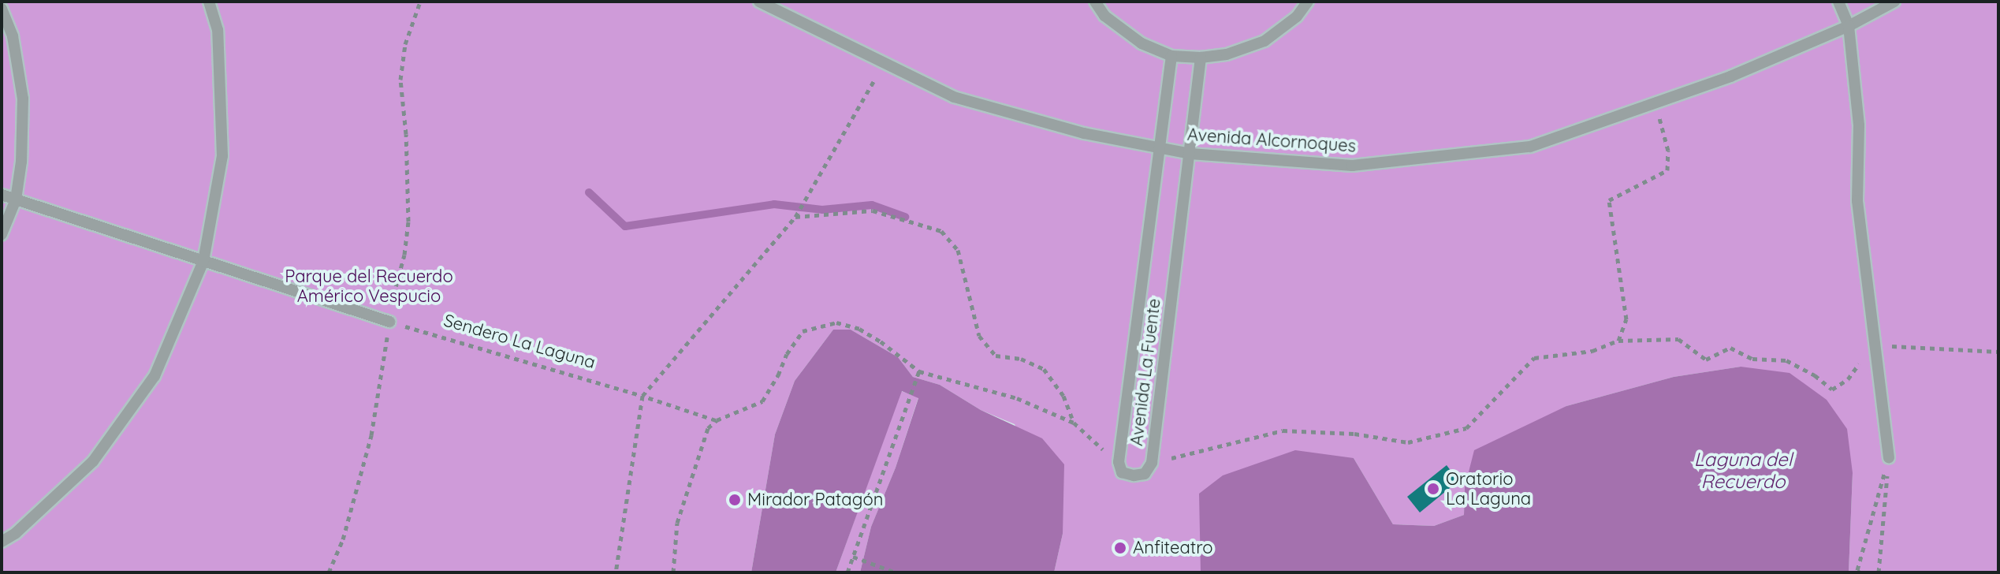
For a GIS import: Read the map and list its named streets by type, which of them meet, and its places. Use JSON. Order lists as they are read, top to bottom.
{
  "streets": {
    "lane": ["Avenida Alcornoques", "Avenida La Fuente"],
    "path": ["Sendero La Laguna"]
  },
  "crossings": [
    ["Avenida Alcornoques", "Avenida La Fuente"]
  ],
  "water": ["Laguna del Recuerdo"],
  "parks": ["Parque del Recuerdo Américo Vespucio"],
  "places": ["Oratorio La Laguna", "Mirador Patagón", "Anfiteatro"]
}
